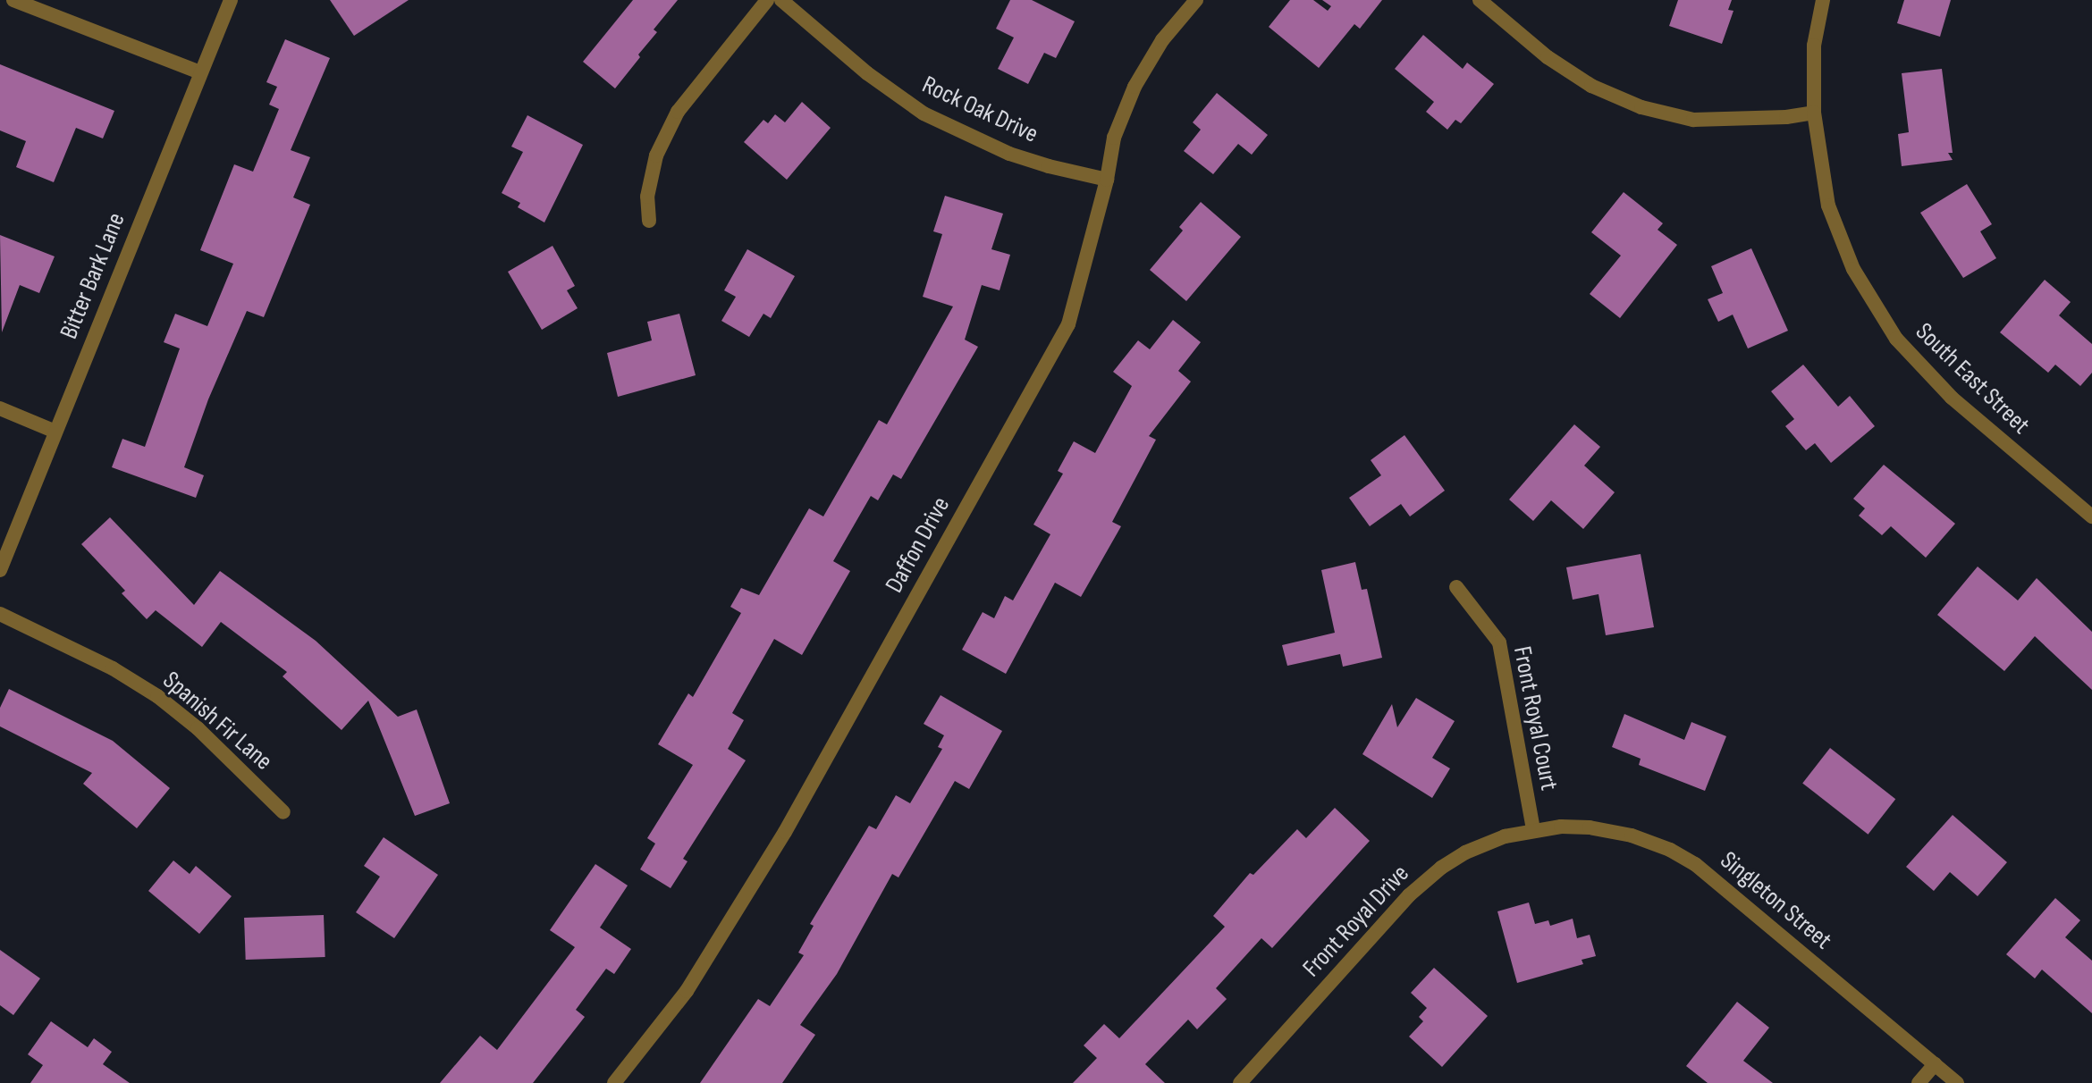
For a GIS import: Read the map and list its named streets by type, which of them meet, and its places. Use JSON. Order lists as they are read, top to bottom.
{
  "streets": {
    "street": [
      "Rock Oak Drive",
      "Bitter Bark Lane",
      "South East Street",
      "Daffon Drive",
      "Front Royal Court",
      "Spanish Fir Lane",
      "Singleton Street",
      "Front Royal Drive"
    ]
  },
  "crossings": [
    ["Rock Oak Drive", "Daffon Drive"],
    ["Front Royal Court", "Singleton Street"],
    ["Front Royal Court", "Front Royal Drive"],
    ["Singleton Street", "Front Royal Drive"]
  ]
}
